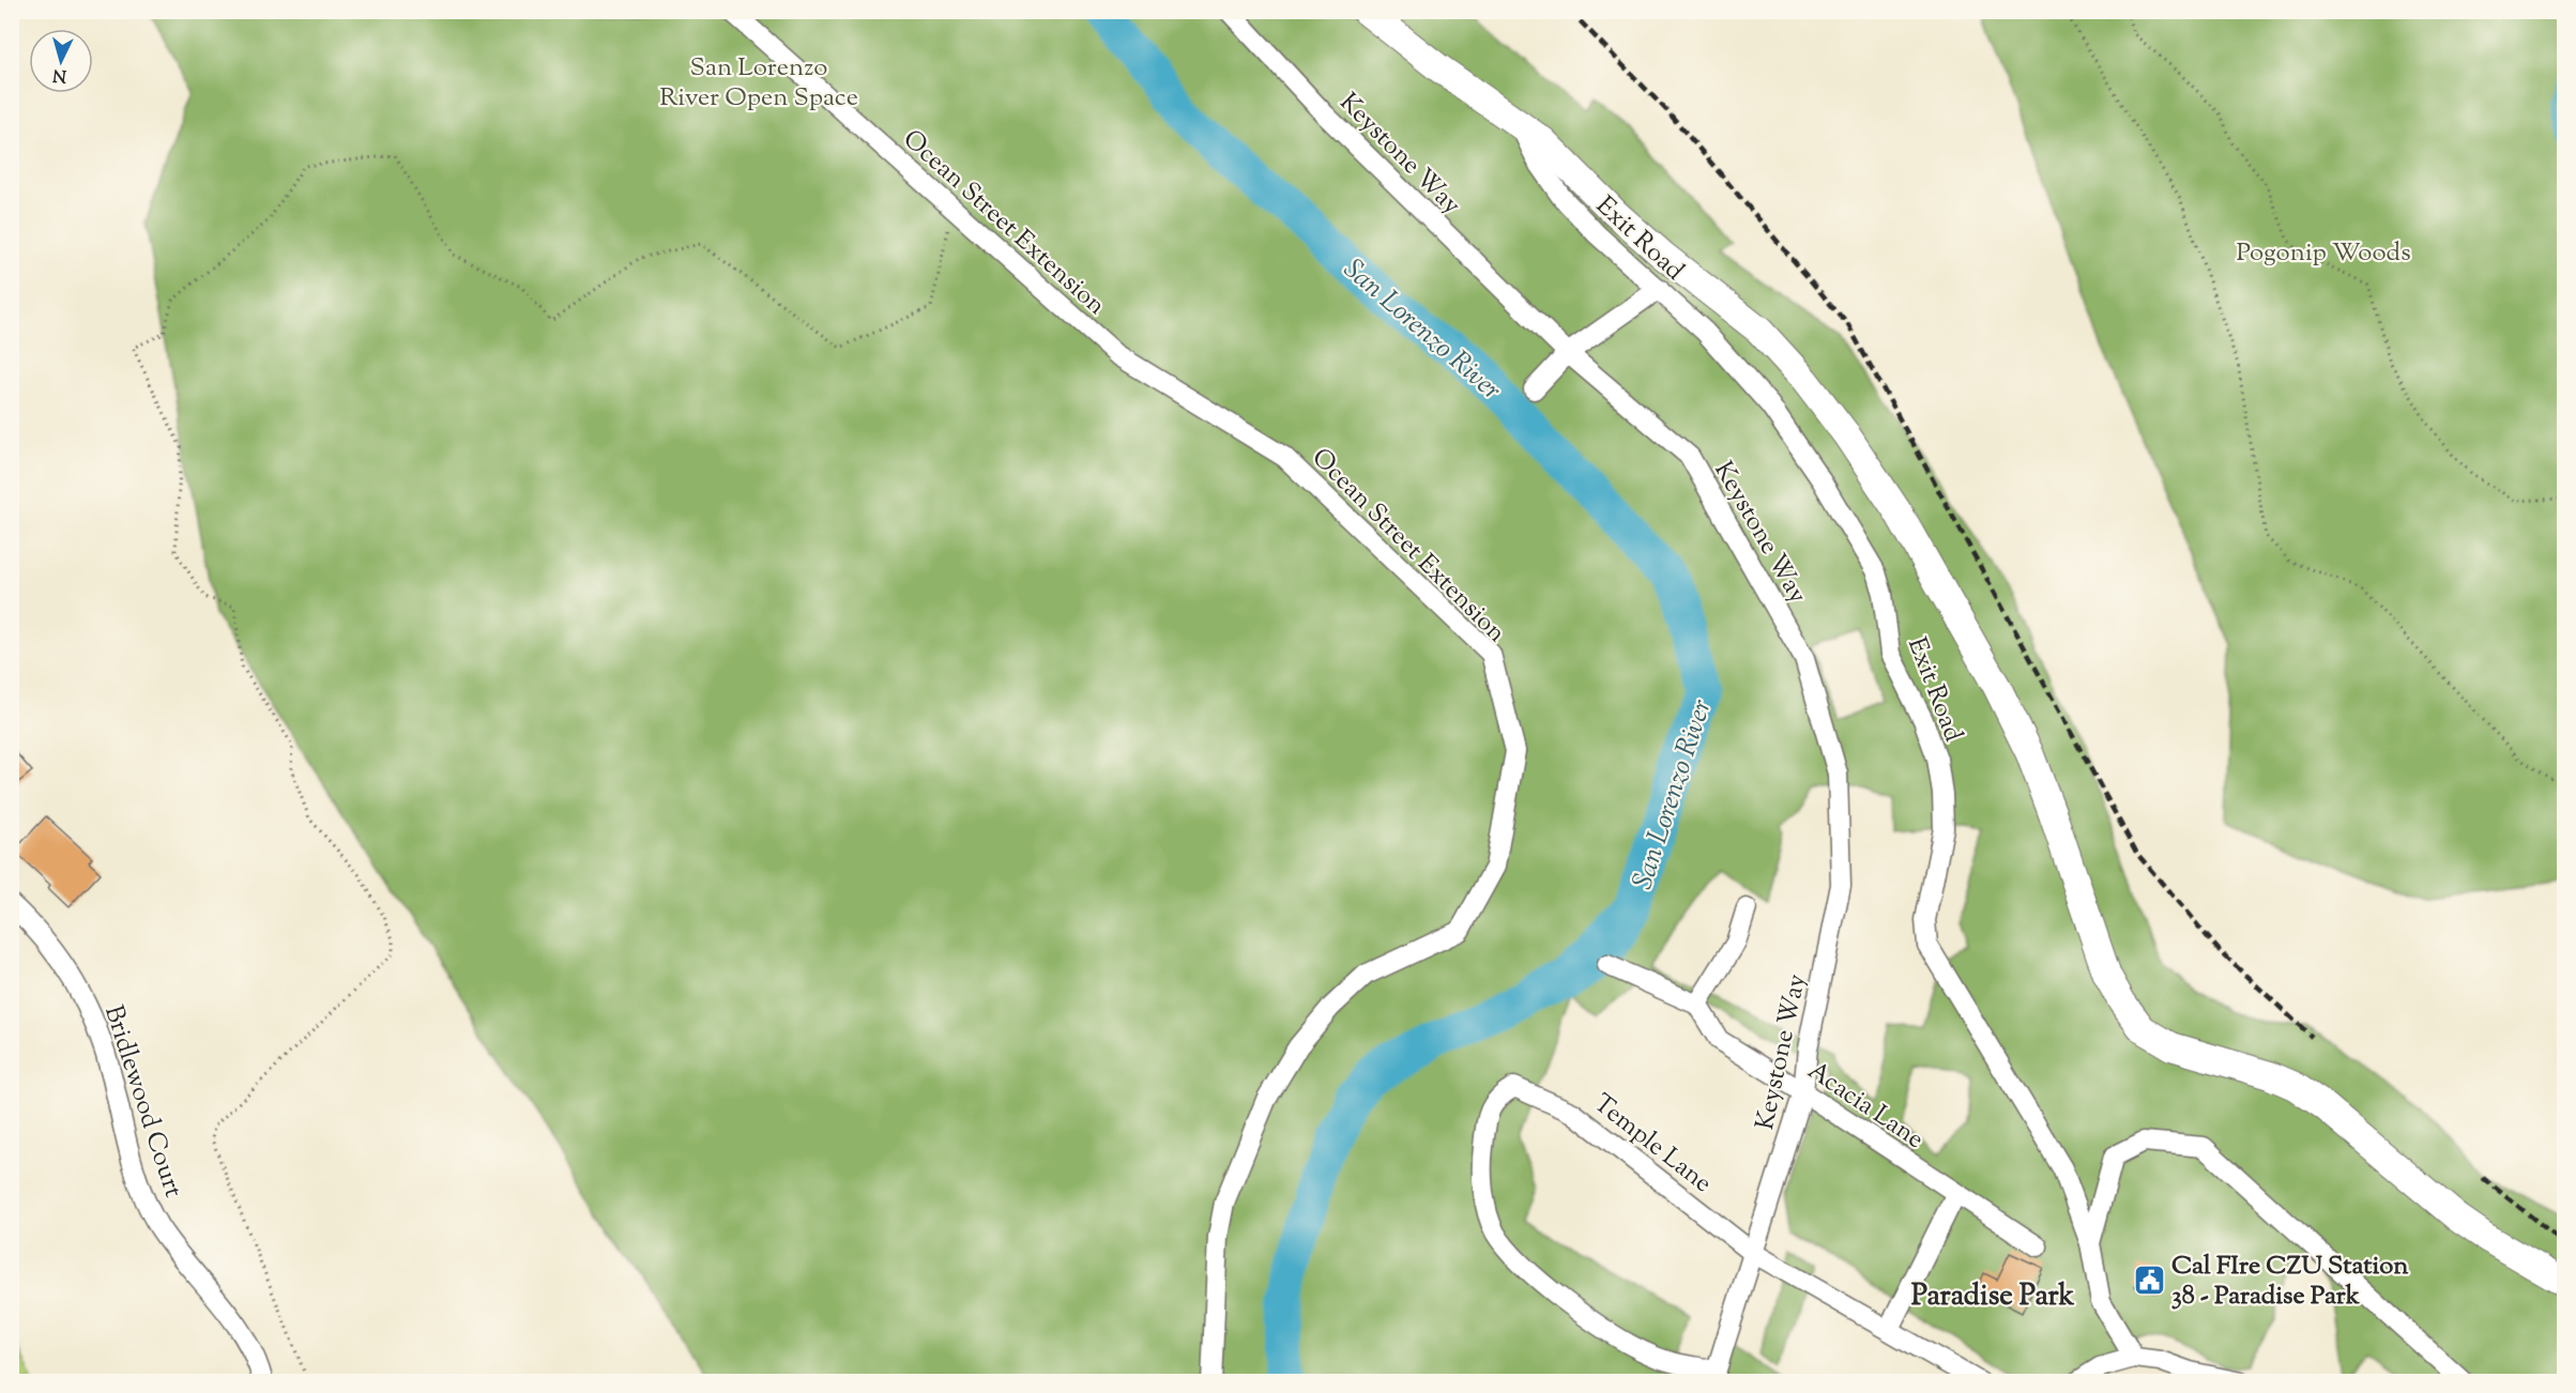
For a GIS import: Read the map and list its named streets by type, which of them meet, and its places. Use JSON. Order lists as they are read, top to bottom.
{
  "streets": {
    "street": [
      "Keystone Way",
      "Ocean Street Extension",
      "Exit Road",
      "Bridlewood Court",
      "Acacia Lane",
      "Temple Lane"
    ]
  },
  "crossings": [
    ["Keystone Way", "Acacia Lane"],
    ["Keystone Way", "Temple Lane"]
  ],
  "districts": ["Paradise Park"],
  "water": ["San Lorenzo River"],
  "parks": ["San Lorenzo River Open Space", "Pogonip Woods"],
  "places": {
    "public building": ["Cal FIre CZU Station 38 - Paradise Park"]
  },
  "north": "bottom"
}
